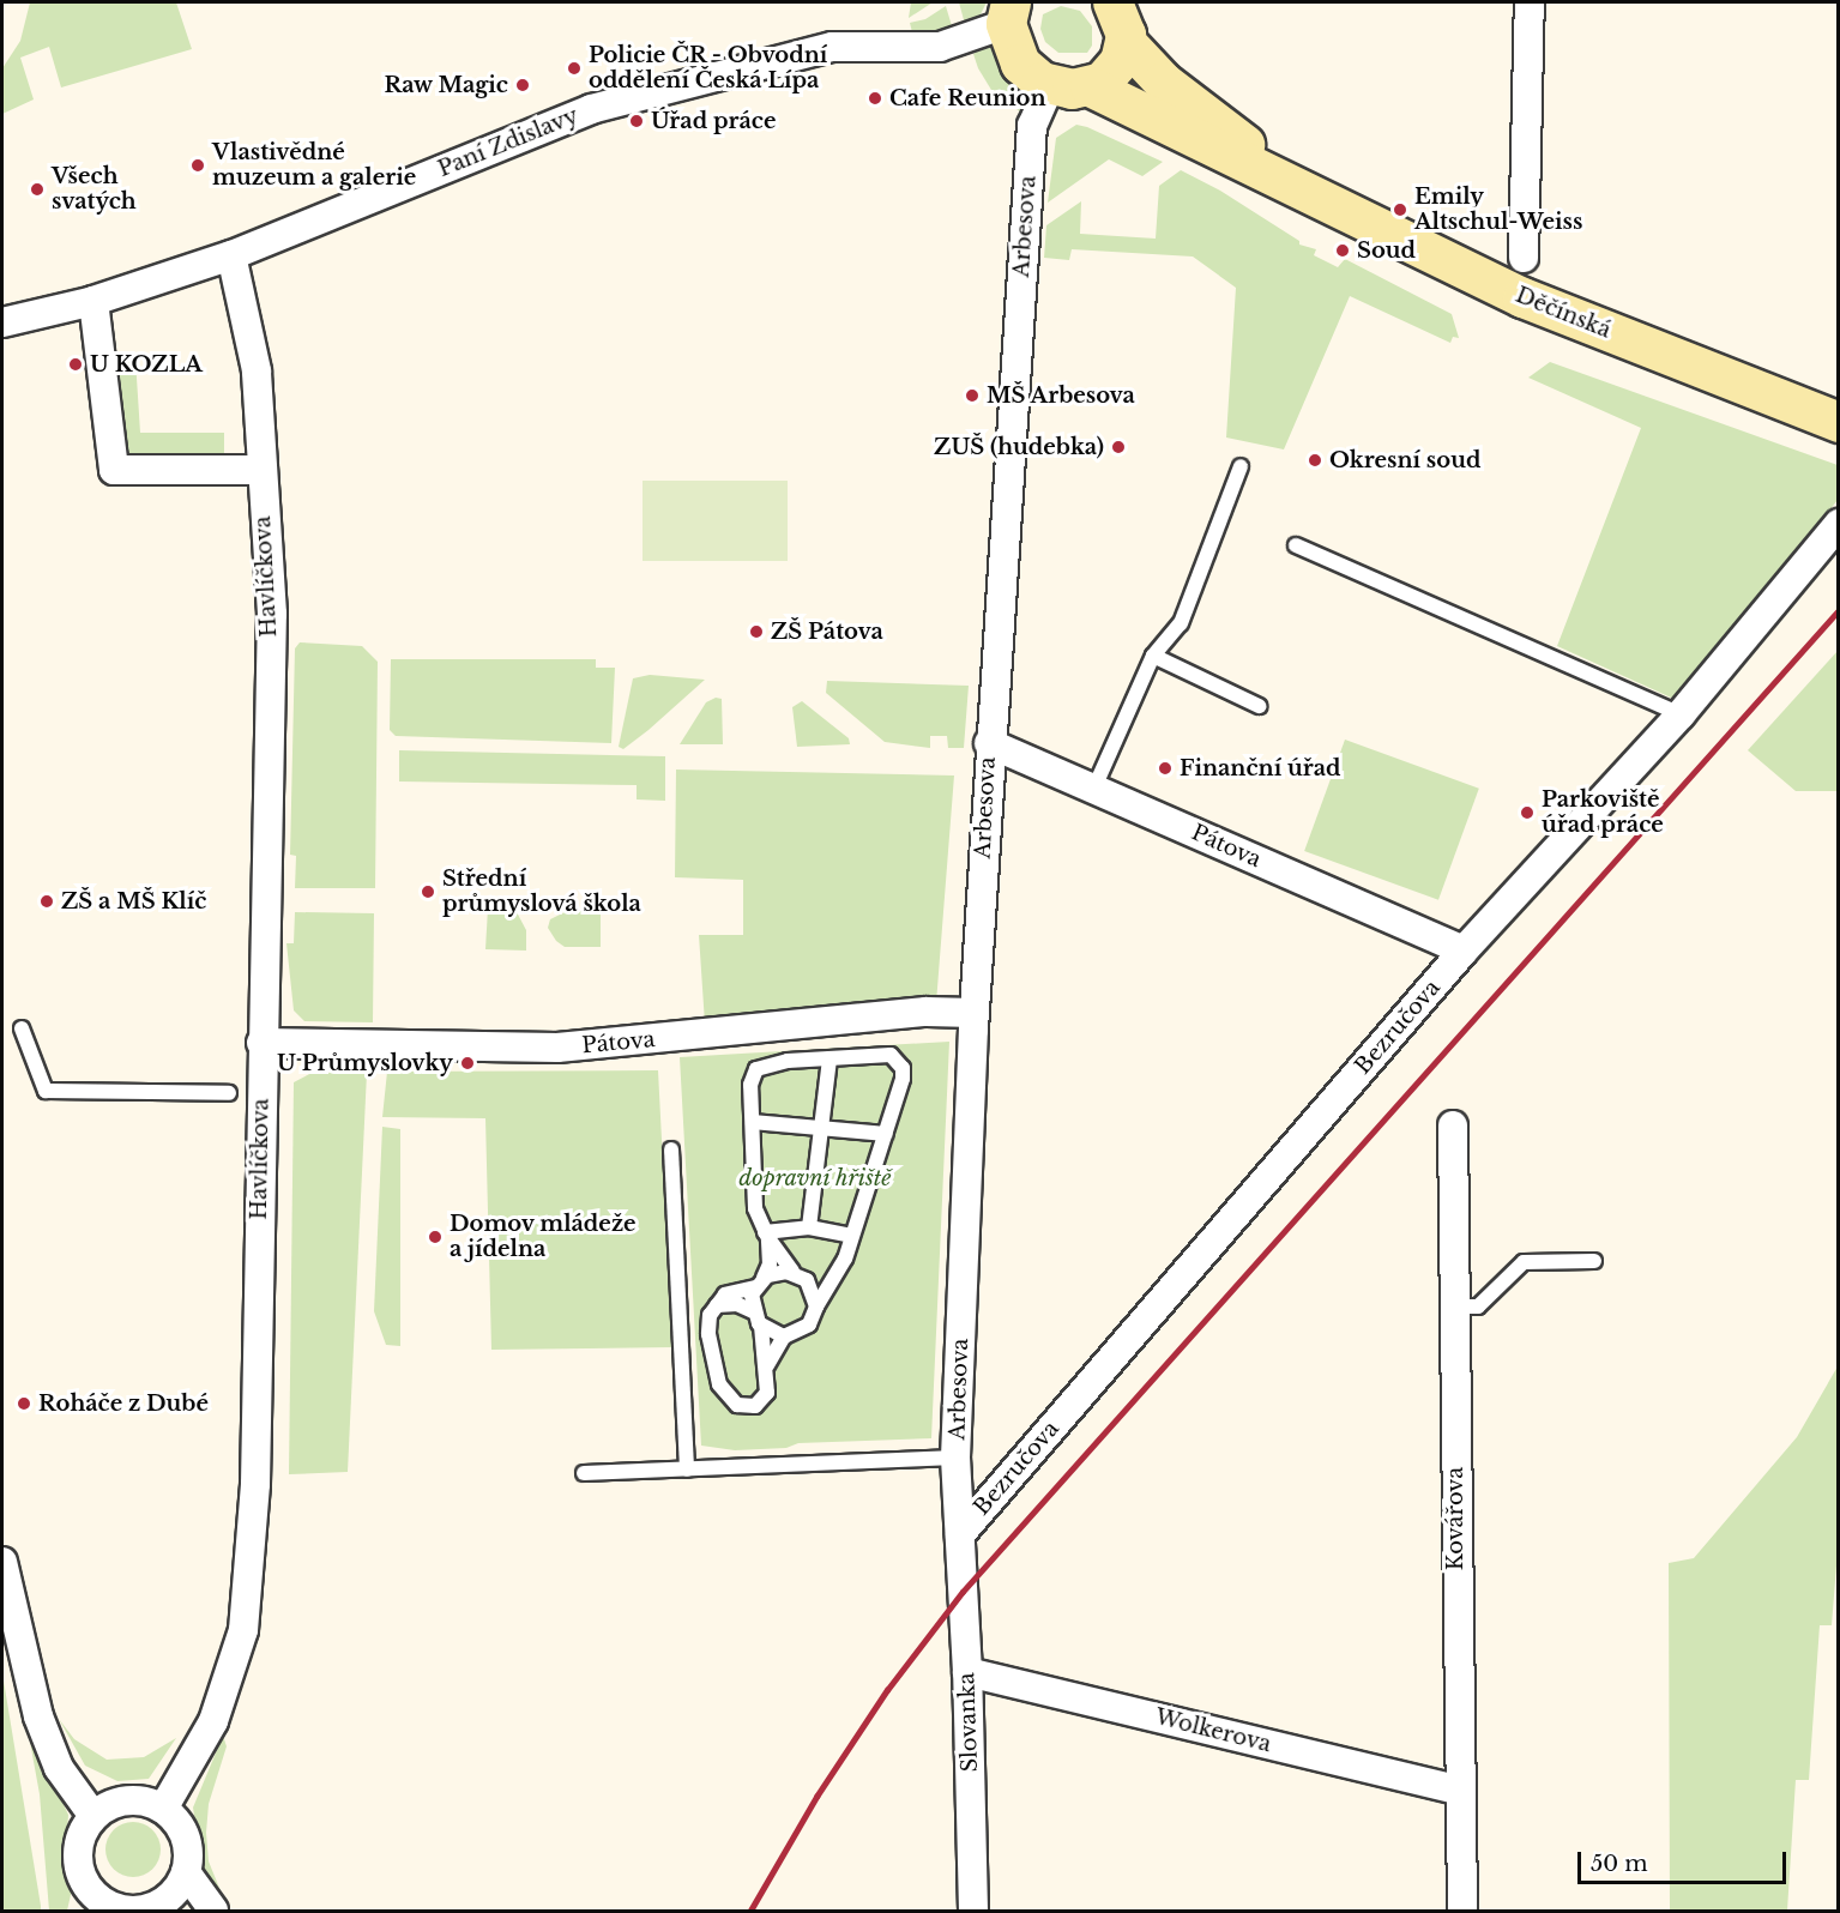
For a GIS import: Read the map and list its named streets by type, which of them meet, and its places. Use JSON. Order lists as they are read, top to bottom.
{
  "streets": {
    "main road": ["Děčínská"],
    "street": [
      "Paní Zdislavy",
      "Arbesova",
      "Havlíčkova",
      "Pátova",
      "Bezručova",
      "Kovářova",
      "Slovanka",
      "Wolkerova"
    ]
  },
  "crossings": [
    ["Paní Zdislavy", "Havlíčkova"],
    ["Arbesova", "Děčínská"],
    ["Arbesova", "Pátova"],
    ["Arbesova", "Bezručova"],
    ["Arbesova", "Slovanka"],
    ["Havlíčkova", "Pátova"],
    ["Pátova", "Bezručova"],
    ["Bezručova", "Slovanka"],
    ["Kovářova", "Wolkerova"],
    ["Slovanka", "Wolkerova"]
  ],
  "parks": ["dopravní hřiště"],
  "places": [
    "Policie ČR - Obvodní oddělení Česká Lípa",
    "Raw Magic",
    "Cafe Reunion",
    "Úřad práce",
    "Vlastivědné muzeum a galerie",
    "Všech svatých",
    "Emily Altschul-Weiss",
    "Soud",
    "U KOZLA",
    "MŠ Arbesova",
    "ZUŠ (hudebka)",
    "Okresní soud",
    "ZŠ Pátova",
    "Finanční úřad",
    "Parkoviště úřad práce",
    "Střední průmyslová škola",
    "ZŠ a MŠ Klíč",
    "U Průmyslovky",
    "Domov mládeže a jídelna",
    "Roháče z Dubé"
  ],
  "scale_bar": "50 m"
}
